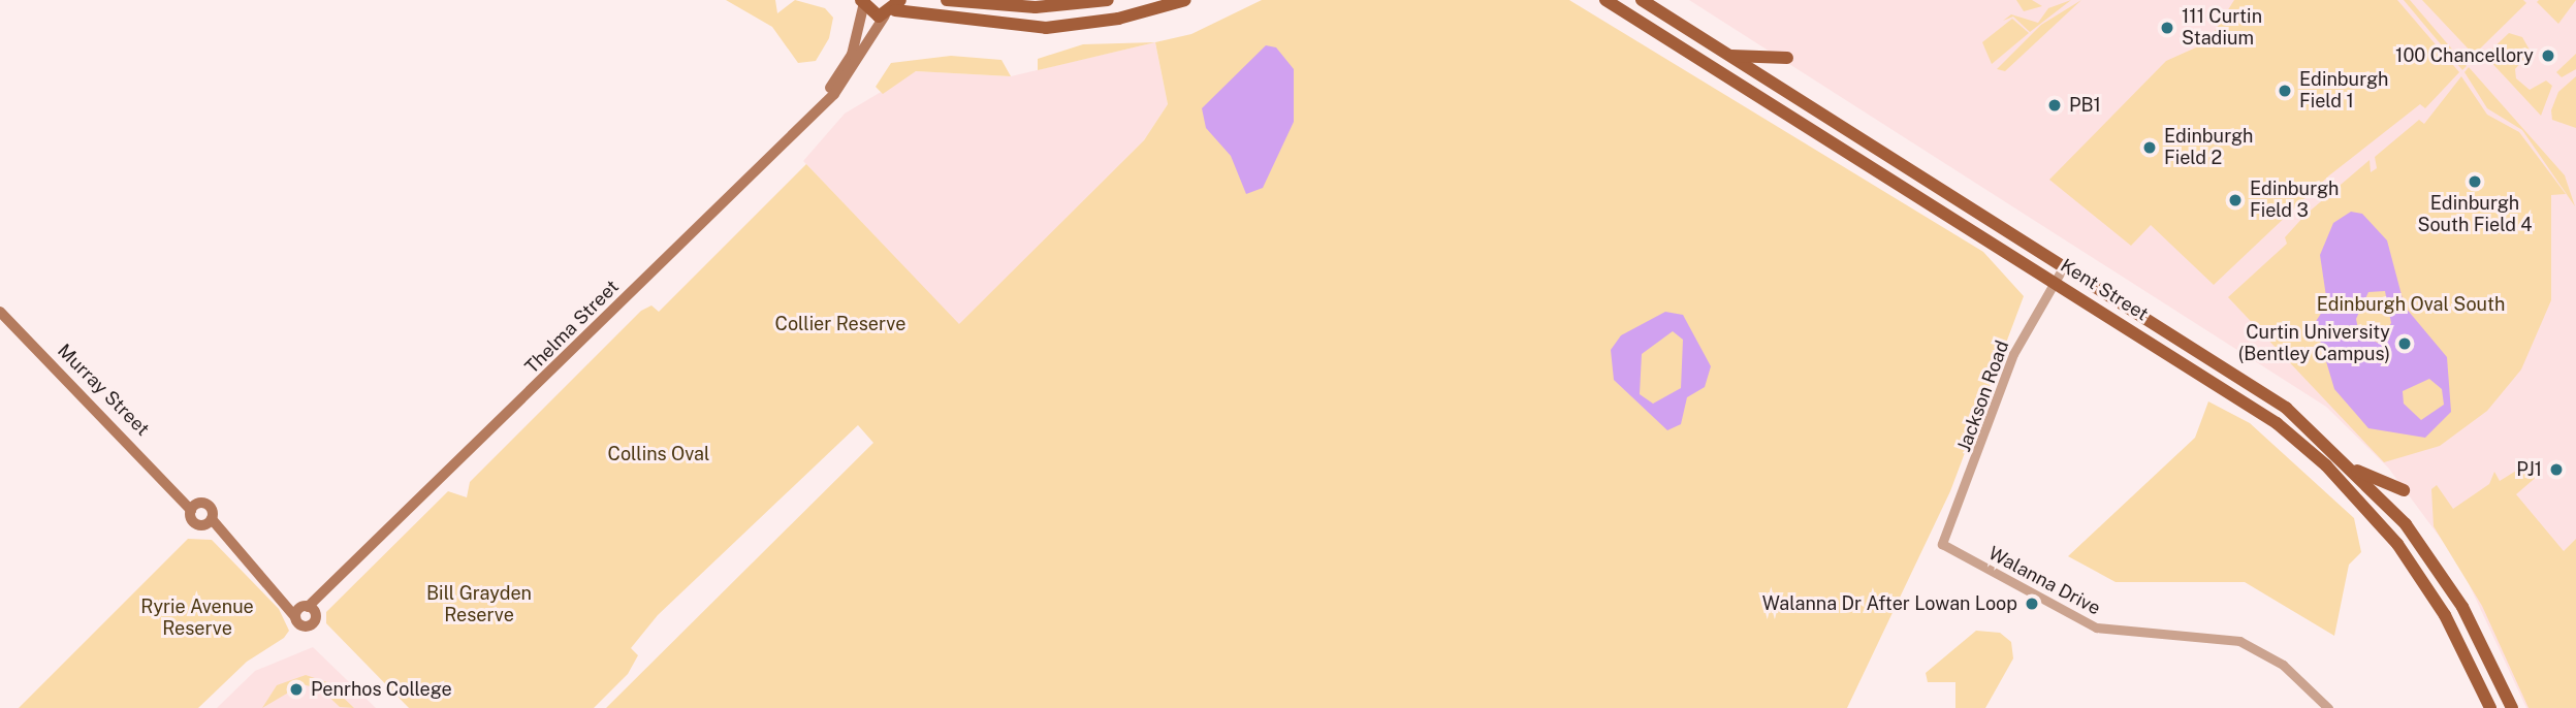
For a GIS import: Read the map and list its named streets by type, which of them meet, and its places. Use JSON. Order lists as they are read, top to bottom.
{
  "streets": {
    "main road": ["Kent Street", "Thelma Street", "Murray Street"],
    "street": ["Jackson Road", "Walanna Drive"]
  },
  "crossings": [
    ["Kent Street", "Jackson Road"],
    ["Jackson Road", "Walanna Drive"]
  ],
  "parks": [
    "Edinburgh Oval South",
    "Collier Reserve",
    "Collins Oval",
    "Bill Grayden Reserve",
    "Ryrie Avenue Reserve"
  ],
  "places": [
    "111 Curtin Stadium",
    "100 Chancellory",
    "Edinburgh Field 1",
    "PB1",
    "Edinburgh Field 2",
    "Edinburgh South Field 4",
    "Edinburgh Field 3",
    "Curtin University (Bentley Campus)",
    "PJ1",
    "Walanna Dr After Lowan Loop",
    "Penrhos College"
  ]
}
